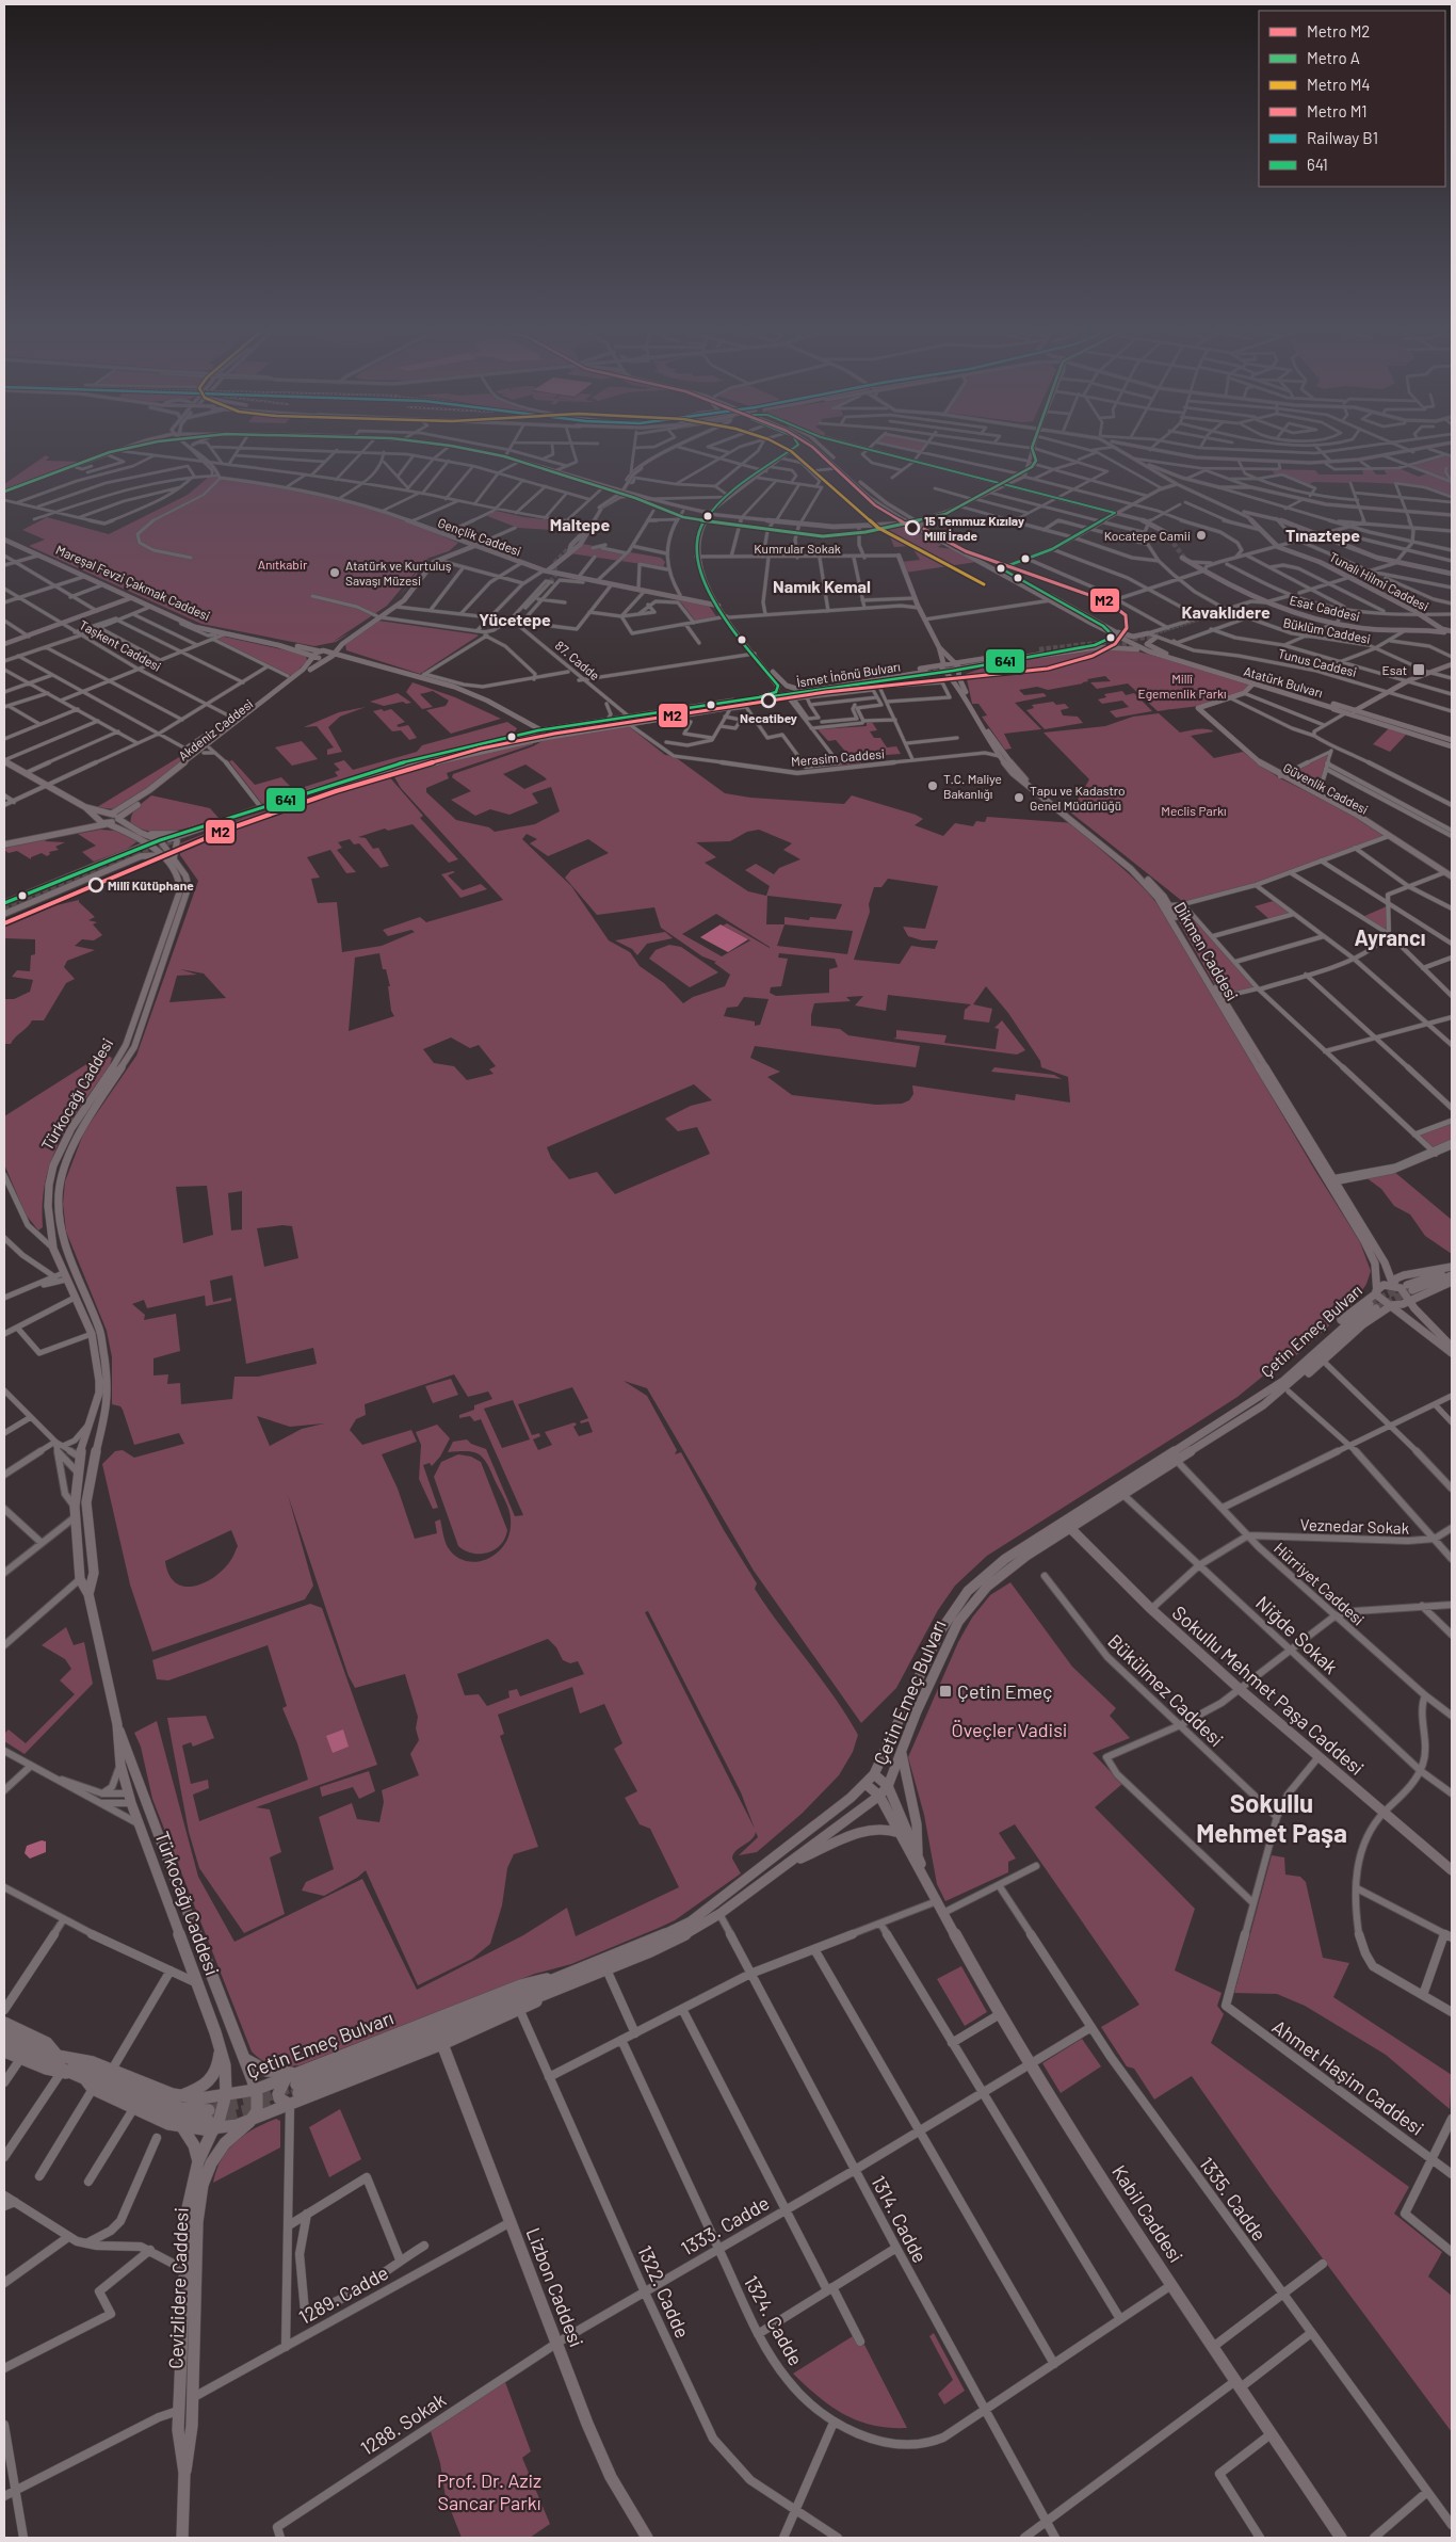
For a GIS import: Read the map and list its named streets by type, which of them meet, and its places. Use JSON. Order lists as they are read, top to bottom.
{
  "streets": {
    "main road": [
      "Gençlik Caddesi",
      "Tunalı Hilmi Caddesi",
      "Mareşal Fevzi Çakmak Caddesi",
      "Esat Caddesi",
      "İsmet İnönü Bulvarı",
      "Atatürk Bulvarı",
      "Akdeniz Caddesi",
      "Güvenlik Caddesi",
      "Dikmen Caddesi",
      "Türkocağı Caddesi",
      "Çetin Emeç Bulvarı",
      "Sokullu Mehmet Paşa Caddesi",
      "Kabil Caddesi",
      "Lizbon Caddesi",
      "Cevizlidere Caddesi"
    ],
    "street": [
      "Kumrular Sokak",
      "Büklüm Caddesi",
      "Taşkent Caddesi",
      "87. Cadde",
      "Tunus Caddesi",
      "Merasim Caddesi",
      "Veznedar Sokak",
      "Hürriyet Caddesi",
      "Niğde Sokak",
      "Bükülmez Caddesi",
      "Ahmet Haşim Caddesi",
      "1335. Cadde",
      "1314. Cadde",
      "1333. Cadde",
      "1322. Cadde",
      "1289. Cadde",
      "1324. Cadde",
      "1288. Sokak"
    ]
  },
  "crossings": [
    ["Mareşal Fevzi Çakmak Caddesi", "Akdeniz Caddesi"],
    ["Esat Caddesi", "Büklüm Caddesi"],
    ["Esat Caddesi", "Tunus Caddesi"],
    ["Taşkent Caddesi", "Akdeniz Caddesi"],
    ["87. Cadde", "İsmet İnönü Bulvarı"],
    ["87. Cadde", "Merasim Caddesi"],
    ["İsmet İnönü Bulvarı", "Merasim Caddesi"],
    ["Akdeniz Caddesi", "Türkocağı Caddesi"],
    ["Merasim Caddesi", "Dikmen Caddesi"],
    ["Dikmen Caddesi", "Çetin Emeç Bulvarı"],
    ["Türkocağı Caddesi", "Çetin Emeç Bulvarı"],
    ["Türkocağı Caddesi", "Cevizlidere Caddesi"],
    ["Çetin Emeç Bulvarı", "Hürriyet Caddesi"],
    ["Çetin Emeç Bulvarı", "Niğde Sokak"],
    ["Çetin Emeç Bulvarı", "Sokullu Mehmet Paşa Caddesi"],
    ["Çetin Emeç Bulvarı", "Kabil Caddesi"],
    ["Çetin Emeç Bulvarı", "1314. Cadde"],
    ["Çetin Emeç Bulvarı", "Lizbon Caddesi"],
    ["Çetin Emeç Bulvarı", "Cevizlidere Caddesi"],
    ["Çetin Emeç Bulvarı", "1322. Cadde"],
    ["Veznedar Sokak", "Hürriyet Caddesi"],
    ["1335. Cadde", "1333. Cadde"],
    ["Kabil Caddesi", "1333. Cadde"],
    ["Kabil Caddesi", "1324. Cadde"],
    ["1314. Cadde", "1333. Cadde"],
    ["1314. Cadde", "1324. Cadde"],
    ["1333. Cadde", "Lizbon Caddesi"],
    ["1333. Cadde", "1322. Cadde"],
    ["1333. Cadde", "1324. Cadde"],
    ["1333. Cadde", "1288. Sokak"],
    ["Lizbon Caddesi", "1289. Cadde"],
    ["Lizbon Caddesi", "1288. Sokak"],
    ["Cevizlidere Caddesi", "1289. Cadde"]
  ],
  "districts": [
    "Maltepe",
    "Tınaztepe",
    "Namık Kemal",
    "Kavaklıdere",
    "Yücetepe",
    "Ayrancı",
    "Sokullu Mehmet Paşa"
  ],
  "parks": [
    "Anıtkabir",
    "Millî Egemenlik Parkı",
    "Meclis Parkı",
    "Öveçler Vadisi",
    "Prof. Dr. Aziz Sancar Parkı"
  ],
  "places": {
    "other": [
      "15 Temmuz Kızılay Millî İrade",
      "Kocatepe Camii",
      "Atatürk ve Kurtuluş Savaşı Müzesi",
      "Necatibey",
      "T.C. Maliye Bakanlığı",
      "Tapu ve Kadastro Genel Müdürlüğü",
      "Millî Kütüphane"
    ],
    "transit": ["Esat", "Çetin Emeç"]
  },
  "lines": [
    "metro line A",
    "metro line M4",
    "metro line M1",
    "transit line 641",
    "metro line M2"
  ],
  "legend": [
    "Metro M2",
    "Metro A",
    "Metro M4",
    "Metro M1",
    "Railway B1",
    "641"
  ]
}
